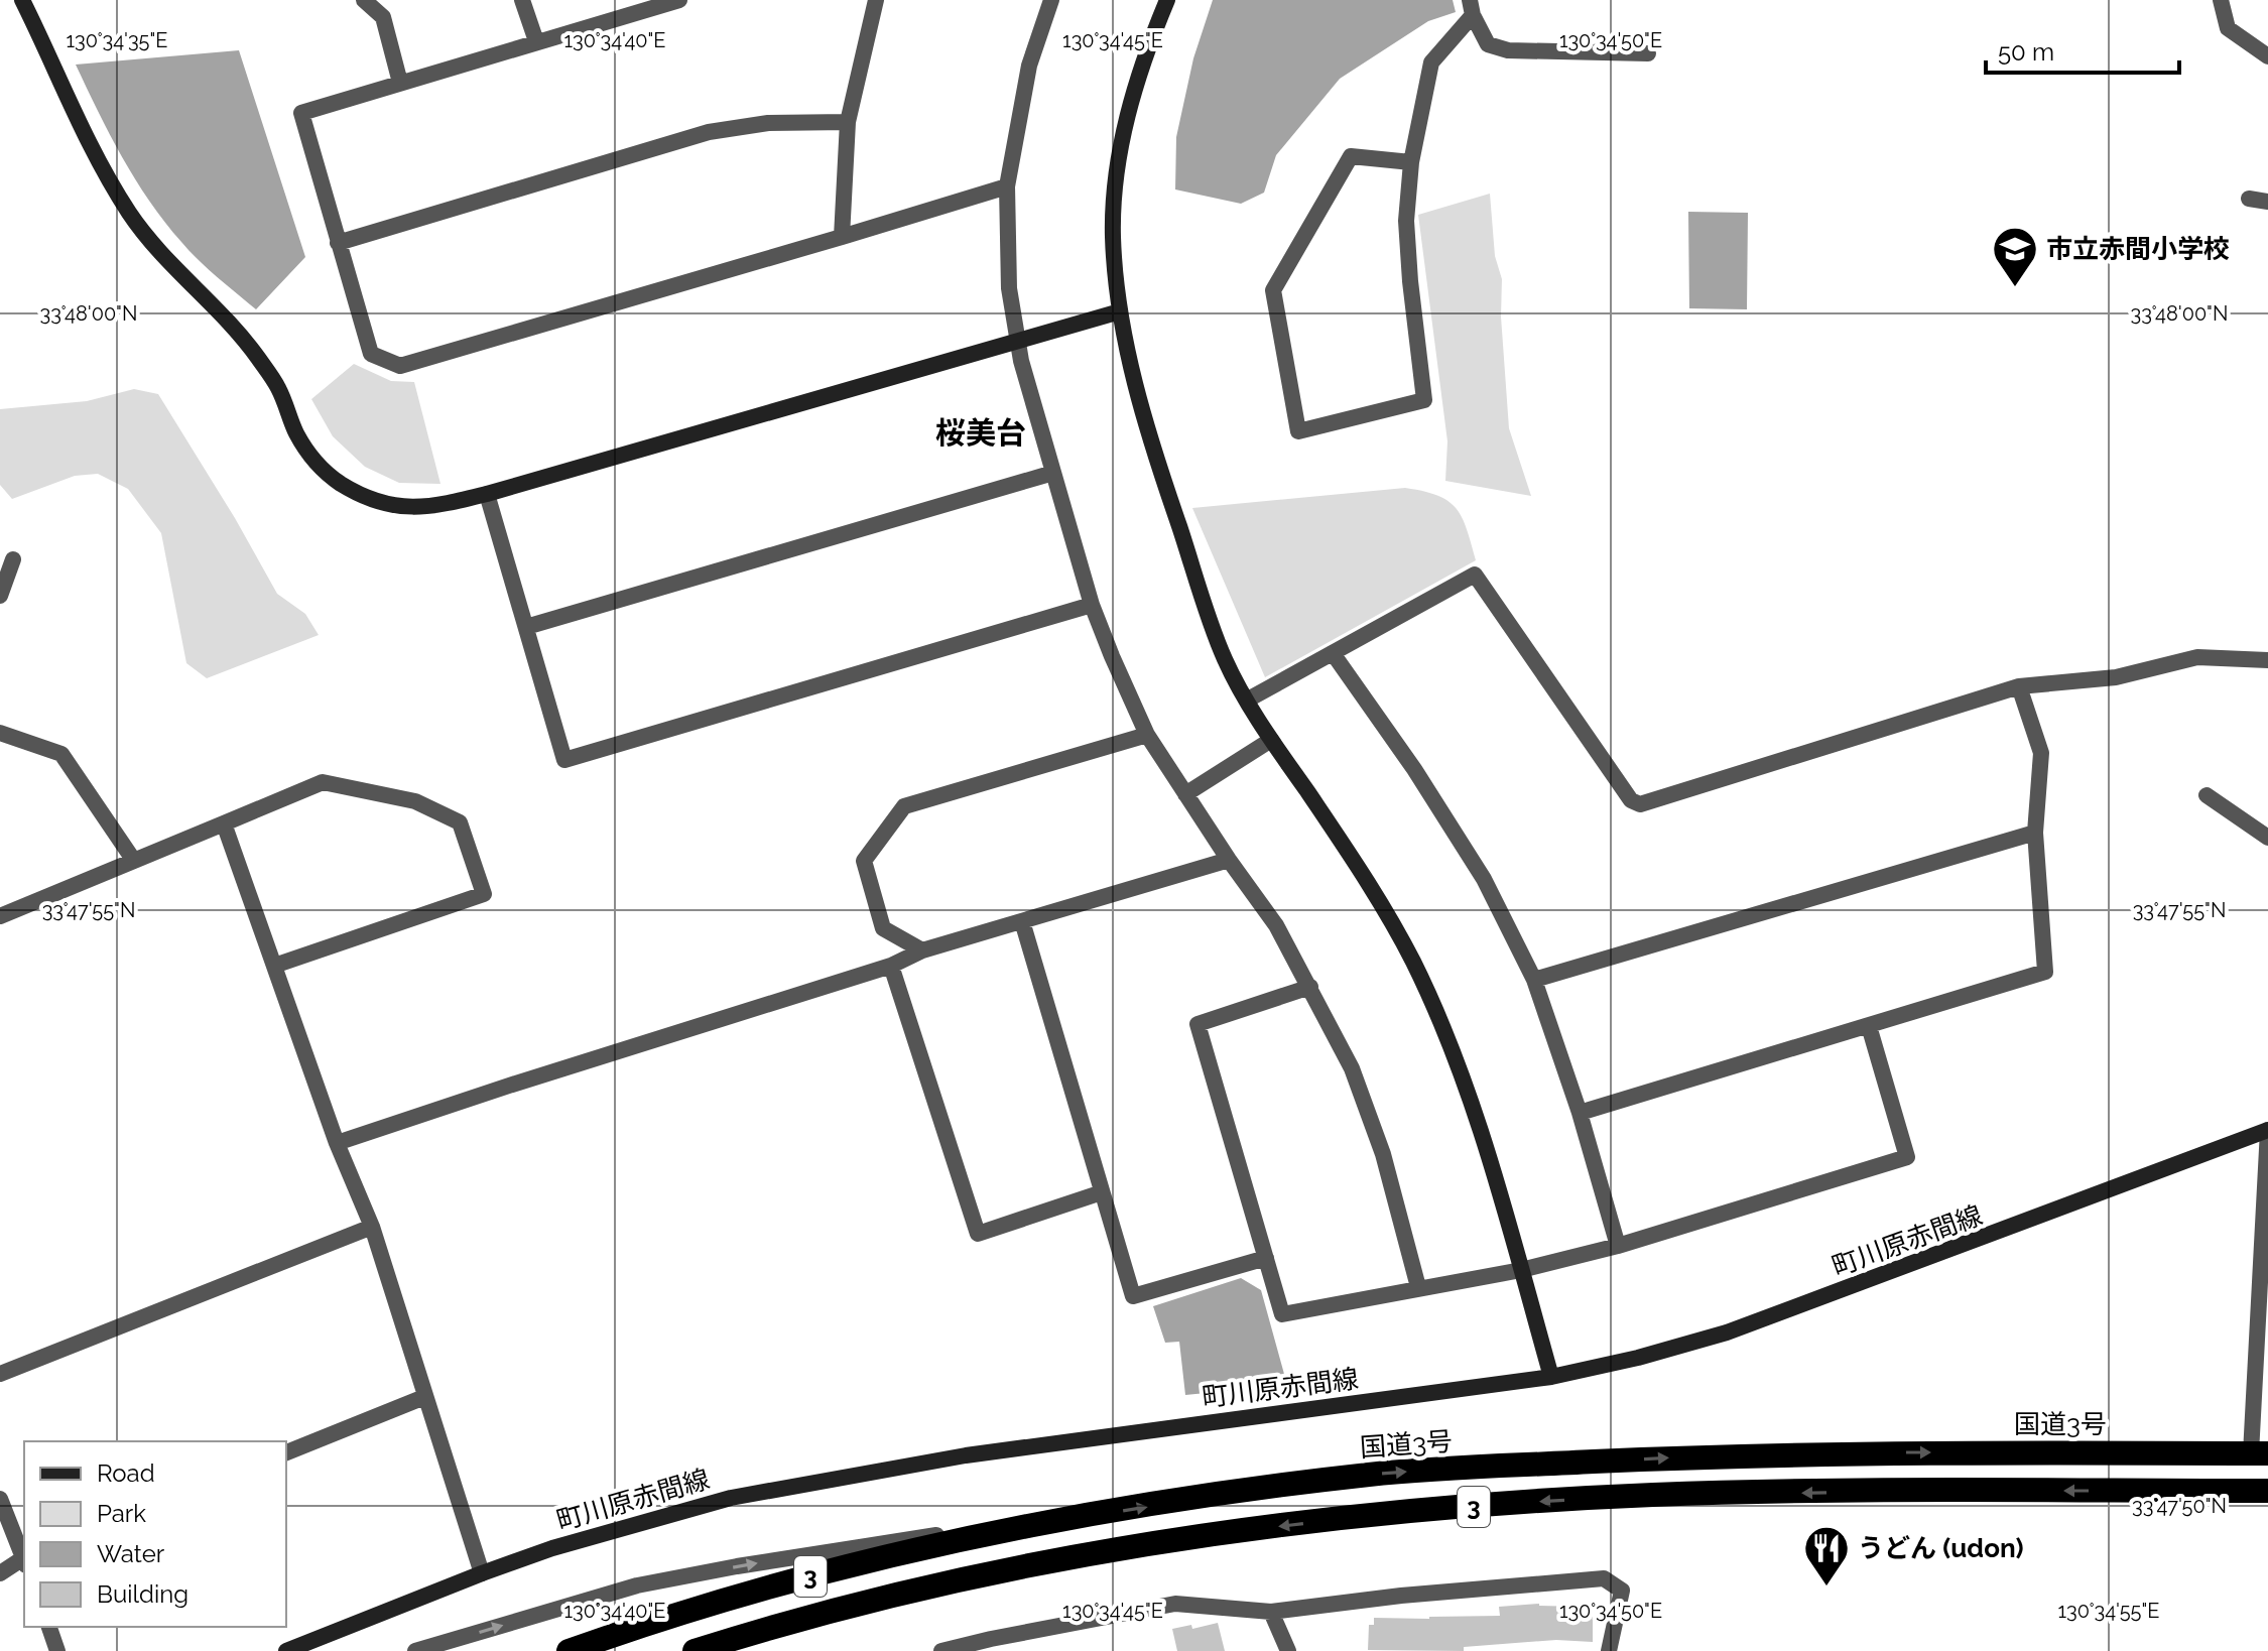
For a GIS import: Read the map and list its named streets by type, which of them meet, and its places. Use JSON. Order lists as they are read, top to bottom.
{
  "streets": {
    "highway": ["国道3号", "3"],
    "street": ["町川原赤間線"]
  },
  "districts": ["桜美台"],
  "places": {
    "school or university": ["市立赤間小学校"],
    "restaurant": ["うどん (udon)"]
  },
  "legend": [
    "Road",
    "Park",
    "Water",
    "Building"
  ],
  "scale_bar": "50 m",
  "coordinates": [
    "130°34'35\"E",
    "130°34'40\"E",
    "130°34'45\"E",
    "130°34'50\"E",
    "33°48'00\"N",
    "33°47'55\"N",
    "33°47'50\"N",
    "130°34'55\"E"
  ]
}
